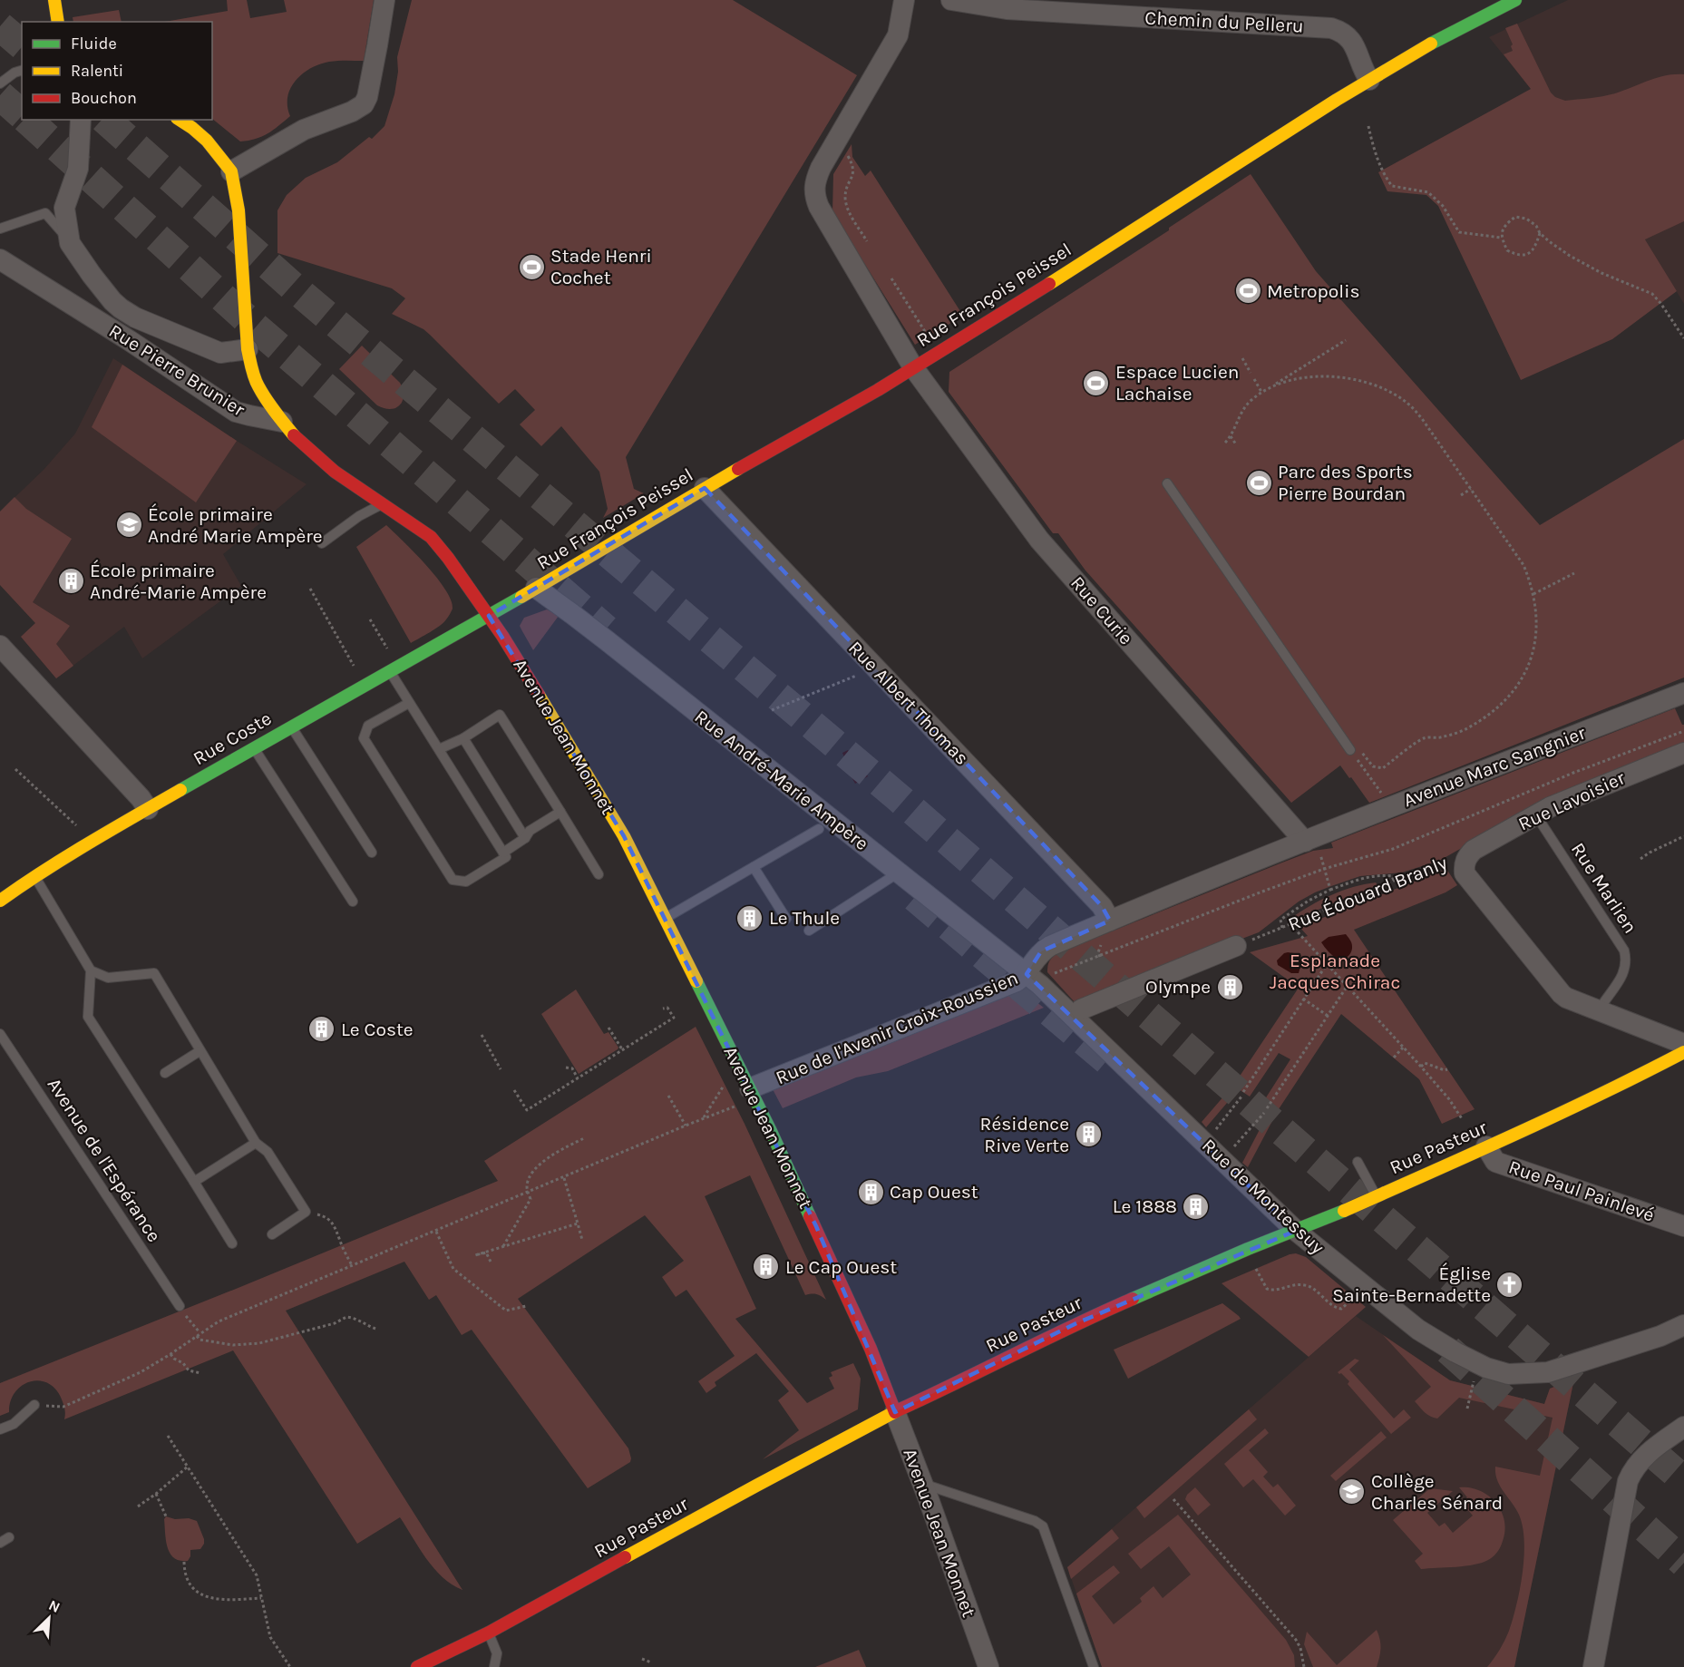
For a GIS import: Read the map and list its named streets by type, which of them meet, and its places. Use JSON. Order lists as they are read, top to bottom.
{
  "streets": {
    "street": [
      "Chemin du Pelleru",
      "Rue François Peissel",
      "Rue Pierre Brunier",
      "Rue Curie",
      "Rue Albert Thomas",
      "Avenue Jean Monnet",
      "Rue Coste",
      "Avenue Marc Sangnier",
      "Rue André-Marie Ampère",
      "Rue Lavoisier",
      "Rue Édouard Branly",
      "Rue de l'Avenir Croix-Roussien",
      "Rue Pasteur",
      "Rue Paul Painlevé",
      "Rue de Montessuy"
    ],
    "lane": ["Rue Marlien", "Avenue de l'Espérance"]
  },
  "crossings": [
    ["Chemin du Pelleru", "Rue François Peissel"],
    ["Rue François Peissel", "Rue Curie"],
    ["Rue François Peissel", "Rue Albert Thomas"],
    ["Rue François Peissel", "Avenue Jean Monnet"],
    ["Rue François Peissel", "Rue Coste"],
    ["Rue François Peissel", "Rue André-Marie Ampère"],
    ["Rue Curie", "Avenue Marc Sangnier"],
    ["Rue Curie", "Rue de l'Avenir Croix-Roussien"],
    ["Rue Albert Thomas", "Rue de l'Avenir Croix-Roussien"],
    ["Avenue Jean Monnet", "Rue Coste"],
    ["Avenue Jean Monnet", "Rue de l'Avenir Croix-Roussien"],
    ["Avenue Jean Monnet", "Rue Pasteur"],
    ["Avenue Marc Sangnier", "Rue de l'Avenir Croix-Roussien"],
    ["Rue André-Marie Ampère", "Rue de l'Avenir Croix-Roussien"],
    ["Rue André-Marie Ampère", "Rue de Montessuy"],
    ["Rue Lavoisier", "Rue Marlien"],
    ["Rue Lavoisier", "Rue Édouard Branly"],
    ["Rue Marlien", "Rue Édouard Branly"],
    ["Rue de l'Avenir Croix-Roussien", "Rue de Montessuy"],
    ["Rue Pasteur", "Rue Paul Painlevé"],
    ["Rue Pasteur", "Rue de Montessuy"]
  ],
  "parks": ["Esplanade Jacques Chirac"],
  "places": {
    "sports": [
      "Stade Henri Cochet",
      "Metropolis",
      "Espace Lucien Lachaise",
      "Parc des Sports Pierre Bourdan"
    ],
    "school or university": ["École primaire André Marie Ampère", "Collège Charles Sénard"],
    "building": [
      "École primaire André-Marie Ampère",
      "Le Thule",
      "Olympe",
      "Le Coste",
      "Résidence Rive Verte",
      "Cap Ouest",
      "Le 1888",
      "Le Cap Ouest"
    ],
    "church": ["Église Sainte-Bernadette"]
  },
  "legend": ["Fluide", "Ralenti", "Bouchon"],
  "north": "top right"
}
